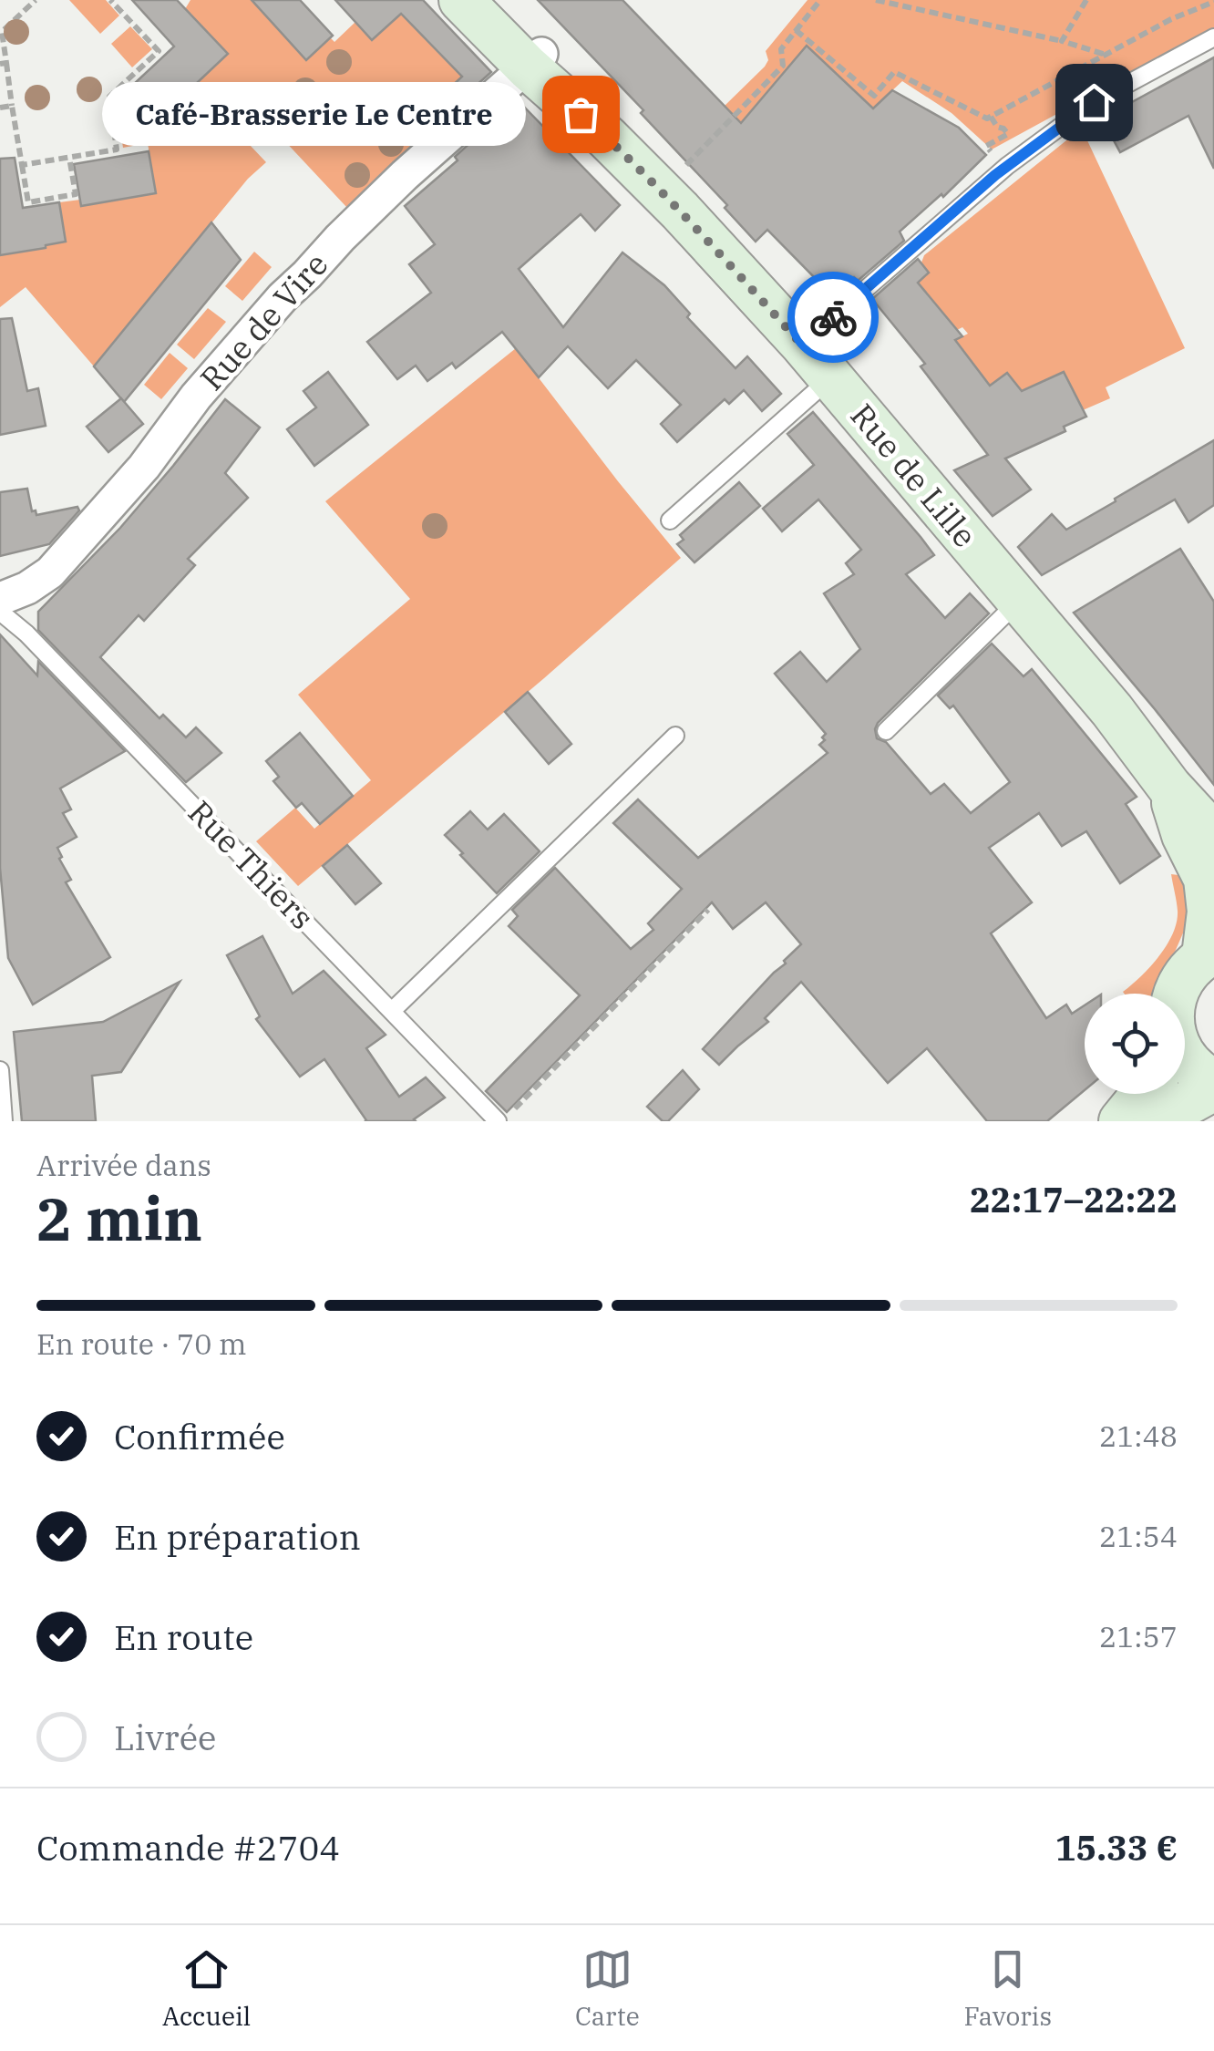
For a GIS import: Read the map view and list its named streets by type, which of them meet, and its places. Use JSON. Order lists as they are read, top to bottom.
{
  "streets": {
    "main road": ["Rue de Lille"],
    "street": ["Rue de Vire"],
    "lane": ["Rue Thiers"]
  },
  "crossings": [
    ["Rue de Vire", "Rue de Lille"]
  ],
  "places": ["Café-Brasserie Le Centre"],
  "page": {
    "bubble": "Café-Brasserie Le Centre",
    "heading": ["2 min", "Arrivée dans", "22:17–22:22"],
    "panel": ["Commande #2704", "15.33 €"],
    "bar": "En route · 70 m",
    "list": [
      ["Confirmée", "21:48"],
      ["En préparation", "21:54"],
      ["En route", "21:57"],
      "Livrée"
    ],
    "tabs": ["Accueil", "Carte", "Favoris"]
  }
}
